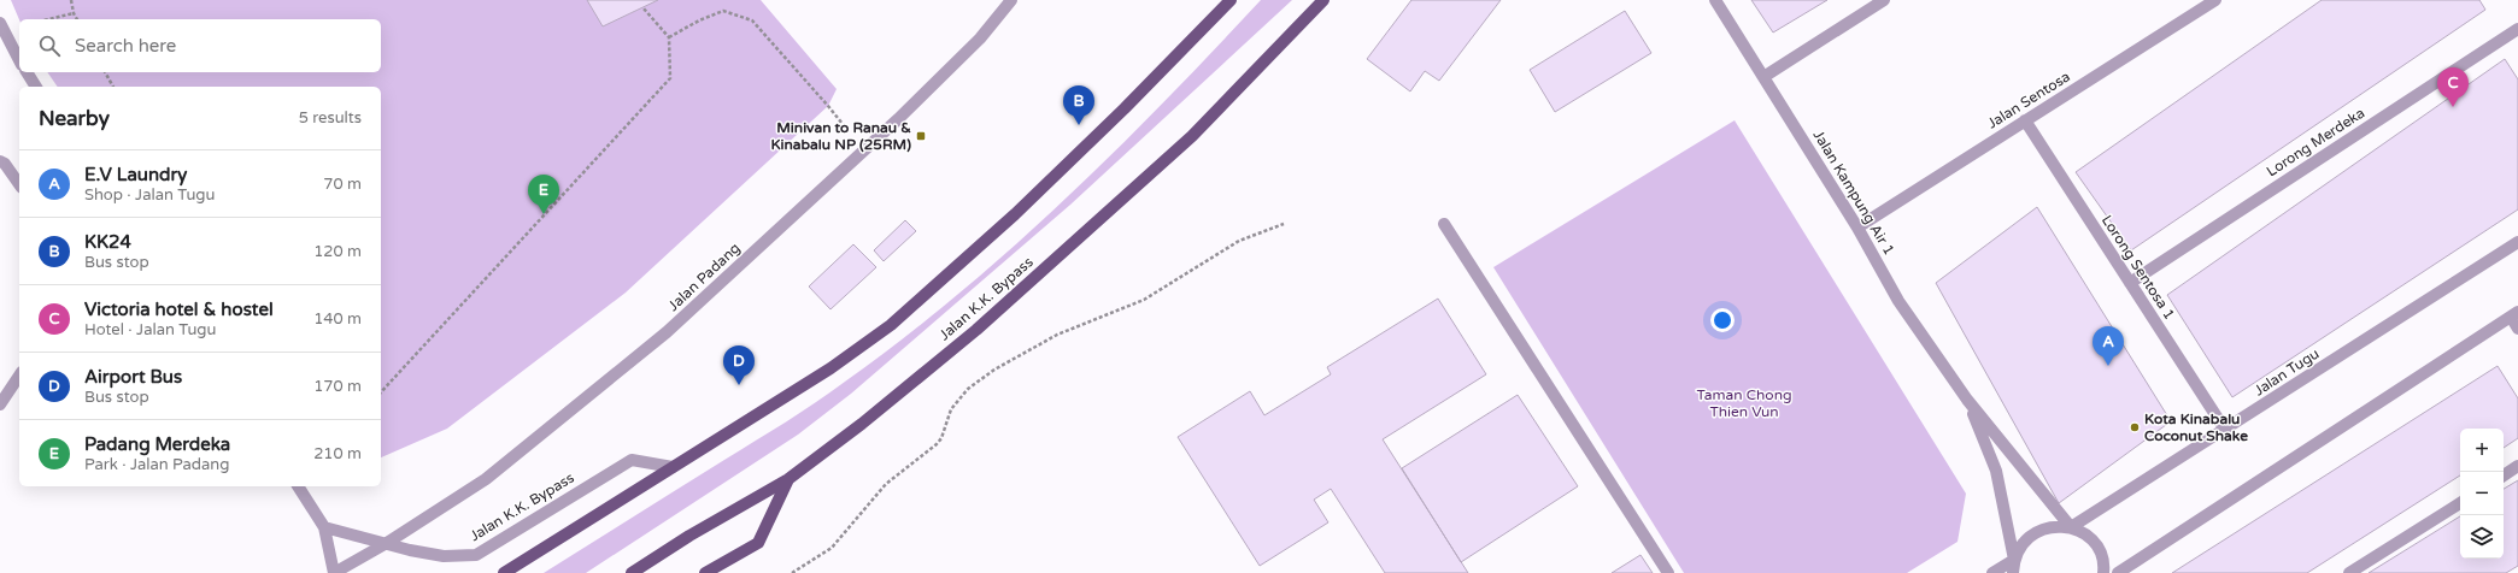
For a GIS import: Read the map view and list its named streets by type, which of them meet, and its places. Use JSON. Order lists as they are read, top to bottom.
{
  "streets": {
    "main road": ["Jalan K.K. Bypass"],
    "street": [
      "Jalan Sentosa",
      "Lorong Merdeka",
      "Jalan Kampung Air 1",
      "Lorong Sentosa 1",
      "Jalan Padang",
      "Jalan Tugu"
    ]
  },
  "crossings": [
    ["Jalan Sentosa", "Jalan Kampung Air 1"],
    ["Jalan Sentosa", "Lorong Sentosa 1"],
    ["Lorong Merdeka", "Lorong Sentosa 1"],
    ["Jalan Kampung Air 1", "Jalan Tugu"],
    ["Lorong Sentosa 1", "Jalan Tugu"],
    ["Jalan Padang", "Jalan K.K. Bypass"]
  ],
  "parks": ["Taman Chong Thien Vun"],
  "places": {
    "transit": ["Minivan to Ranau & Kinabalu NP (25RM)"],
    "other": ["Kota Kinabalu Coconut Shake"]
  },
  "page": {
    "search": "Search here",
    "pins": [
      "C",
      "B",
      "E",
      "A",
      "D"
    ],
    "heading": ["Nearby", "5 results"],
    "list": [
      {
        "mark": "A",
        "name": "E.V Laundry",
        "note": "Shop · Jalan Tugu",
        "value": "70 m"
      },
      {
        "mark": "B",
        "name": "KK24",
        "note": "Bus stop",
        "value": "120 m"
      },
      {
        "mark": "C",
        "name": "Victoria hotel & hostel",
        "note": "Hotel · Jalan Tugu",
        "value": "140 m"
      },
      {
        "mark": "D",
        "name": "Airport Bus",
        "note": "Bus stop",
        "value": "170 m"
      },
      {
        "mark": "E",
        "name": "Padang Merdeka",
        "note": "Park · Jalan Padang",
        "value": "210 m"
      }
    ],
    "map_buttons": ["+", "−"]
  }
}
